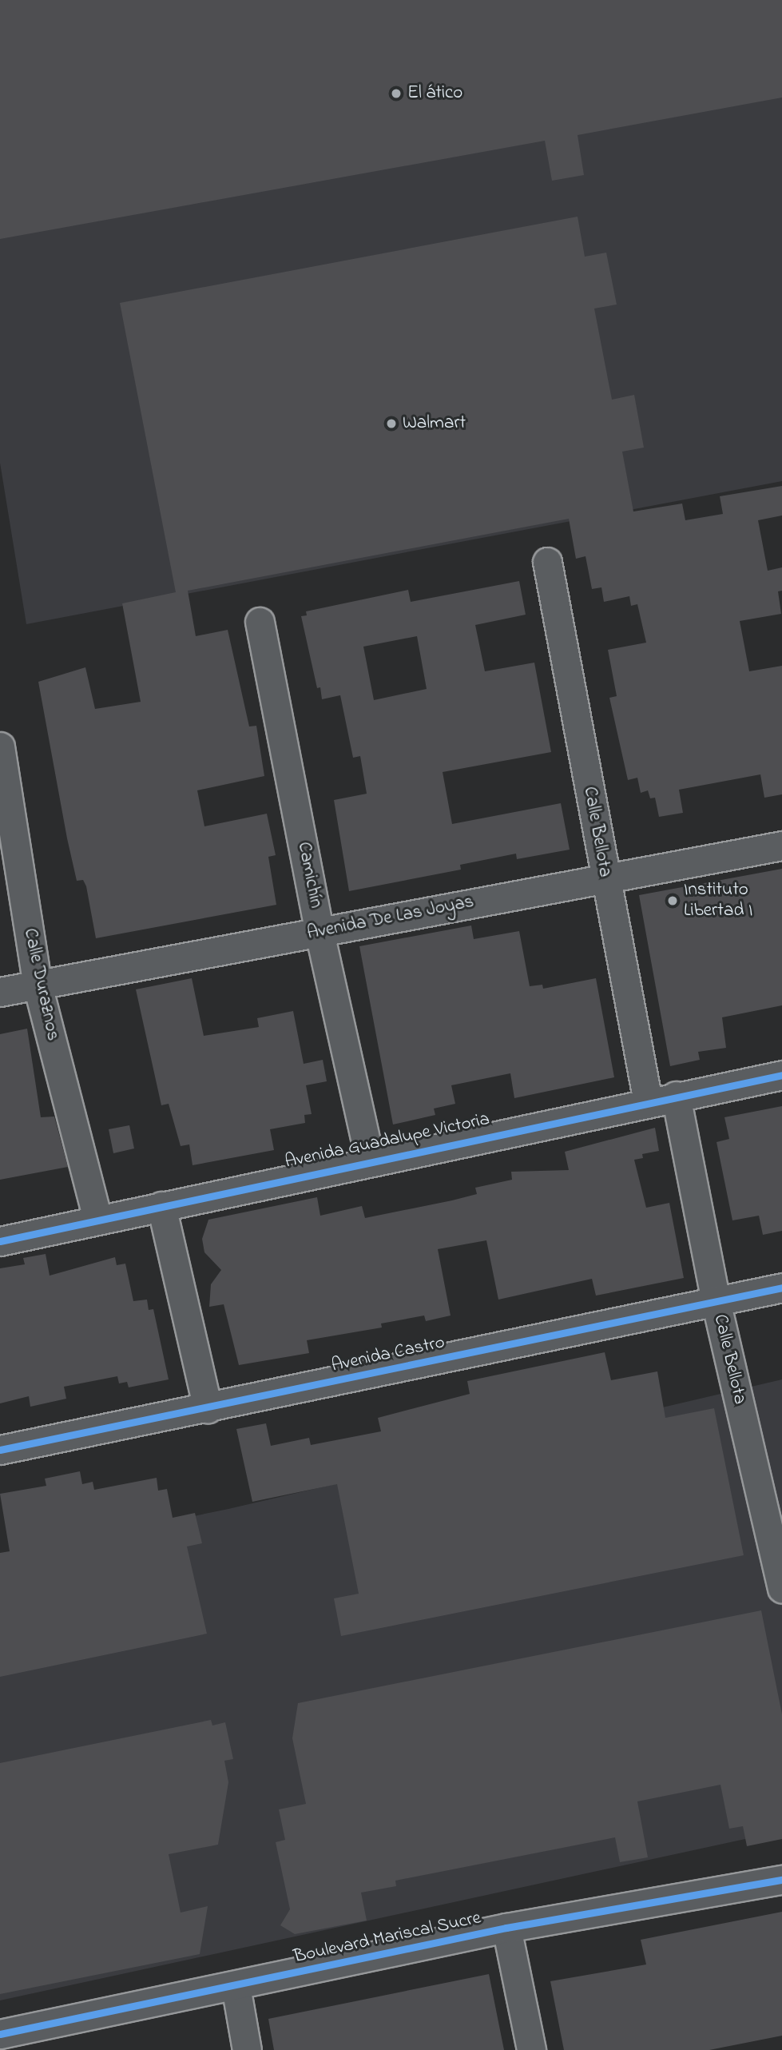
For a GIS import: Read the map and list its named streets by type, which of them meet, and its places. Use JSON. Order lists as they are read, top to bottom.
{
  "streets": {
    "street": [
      "Calle Bellota",
      "Camichín",
      "Avenida De Las Joyas",
      "Calle Duraznos",
      "Avenida Guadalupe Victoria",
      "Avenida Castro",
      "Boulevard Mariscal Sucre"
    ]
  },
  "crossings": [
    ["Calle Bellota", "Avenida De Las Joyas"],
    ["Calle Bellota", "Avenida Guadalupe Victoria"],
    ["Calle Bellota", "Avenida Castro"],
    ["Camichín", "Avenida De Las Joyas"],
    ["Camichín", "Avenida Guadalupe Victoria"],
    ["Avenida De Las Joyas", "Calle Duraznos"],
    ["Calle Duraznos", "Avenida Guadalupe Victoria"]
  ],
  "places": ["El ático", "Walmart", "Instituto Libertad I"]
}
